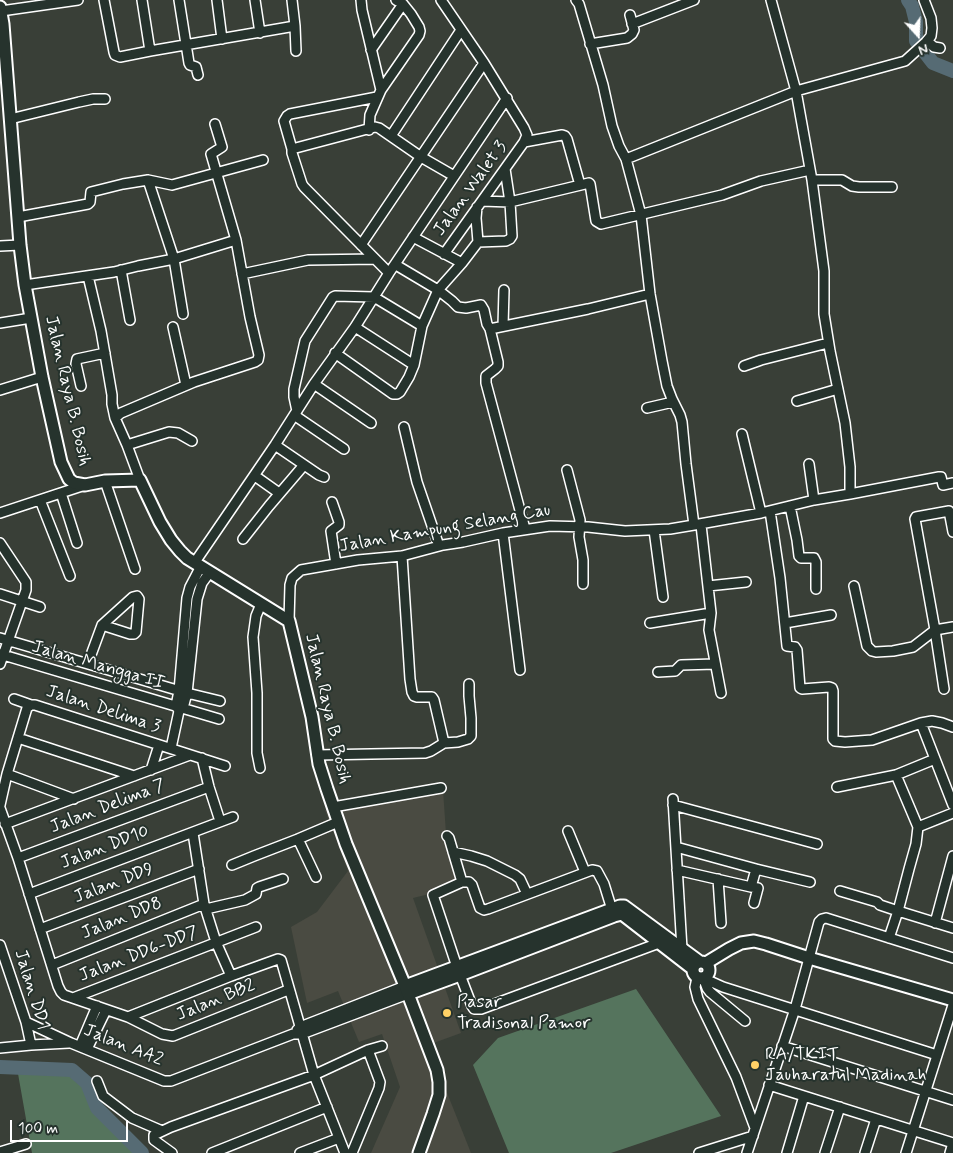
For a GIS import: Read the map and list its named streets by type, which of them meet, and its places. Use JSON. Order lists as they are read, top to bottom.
{
  "streets": {
    "main road": ["Jalan Raya B. Bosih"],
    "street": [
      "Jalan Walet 3",
      "Jalan Kampung Selang Cau",
      "Jalan Mangga II",
      "Jalan Delima 3",
      "Jalan Delima 7",
      "Jalan DD10",
      "Jalan DD9",
      "Jalan DD8",
      "Jalan DD6-DD7",
      "Jalan DD1",
      "Jalan BB2",
      "Jalan AA2"
    ]
  },
  "crossings": [
    ["Jalan Raya B. Bosih", "Jalan Kampung Selang Cau"],
    ["Jalan Raya B. Bosih", "Jalan AA2"],
    ["Jalan DD6-DD7", "Jalan BB2"],
    ["Jalan DD1", "Jalan AA2"]
  ],
  "places": ["Pasar Tradisonal Pamor", "RA/TKIT Jauharatul Madinah"],
  "scale_bar": "100 m",
  "north": "bottom"
}
